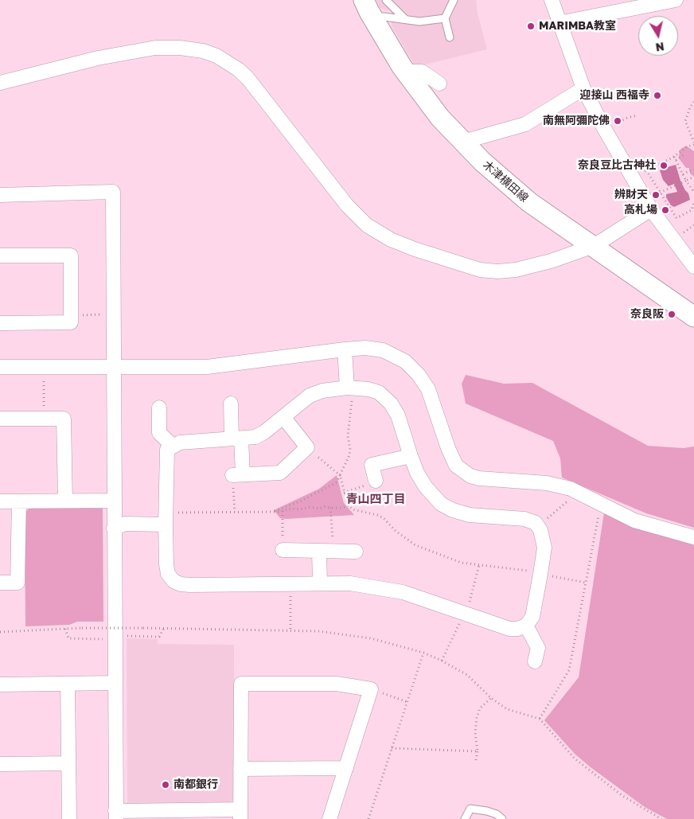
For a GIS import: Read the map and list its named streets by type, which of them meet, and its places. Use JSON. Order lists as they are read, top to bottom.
{
  "streets": {
    "main road": ["木津横田線"]
  },
  "districts": ["青山四丁目"],
  "places": [
    "MARIMBA教室",
    "迎接山 西福寺",
    "南無阿彌陀佛",
    "奈良豆比古神社",
    "辨財天",
    "高札場",
    "奈良阪",
    "南都銀行"
  ],
  "north": "bottom"
}
